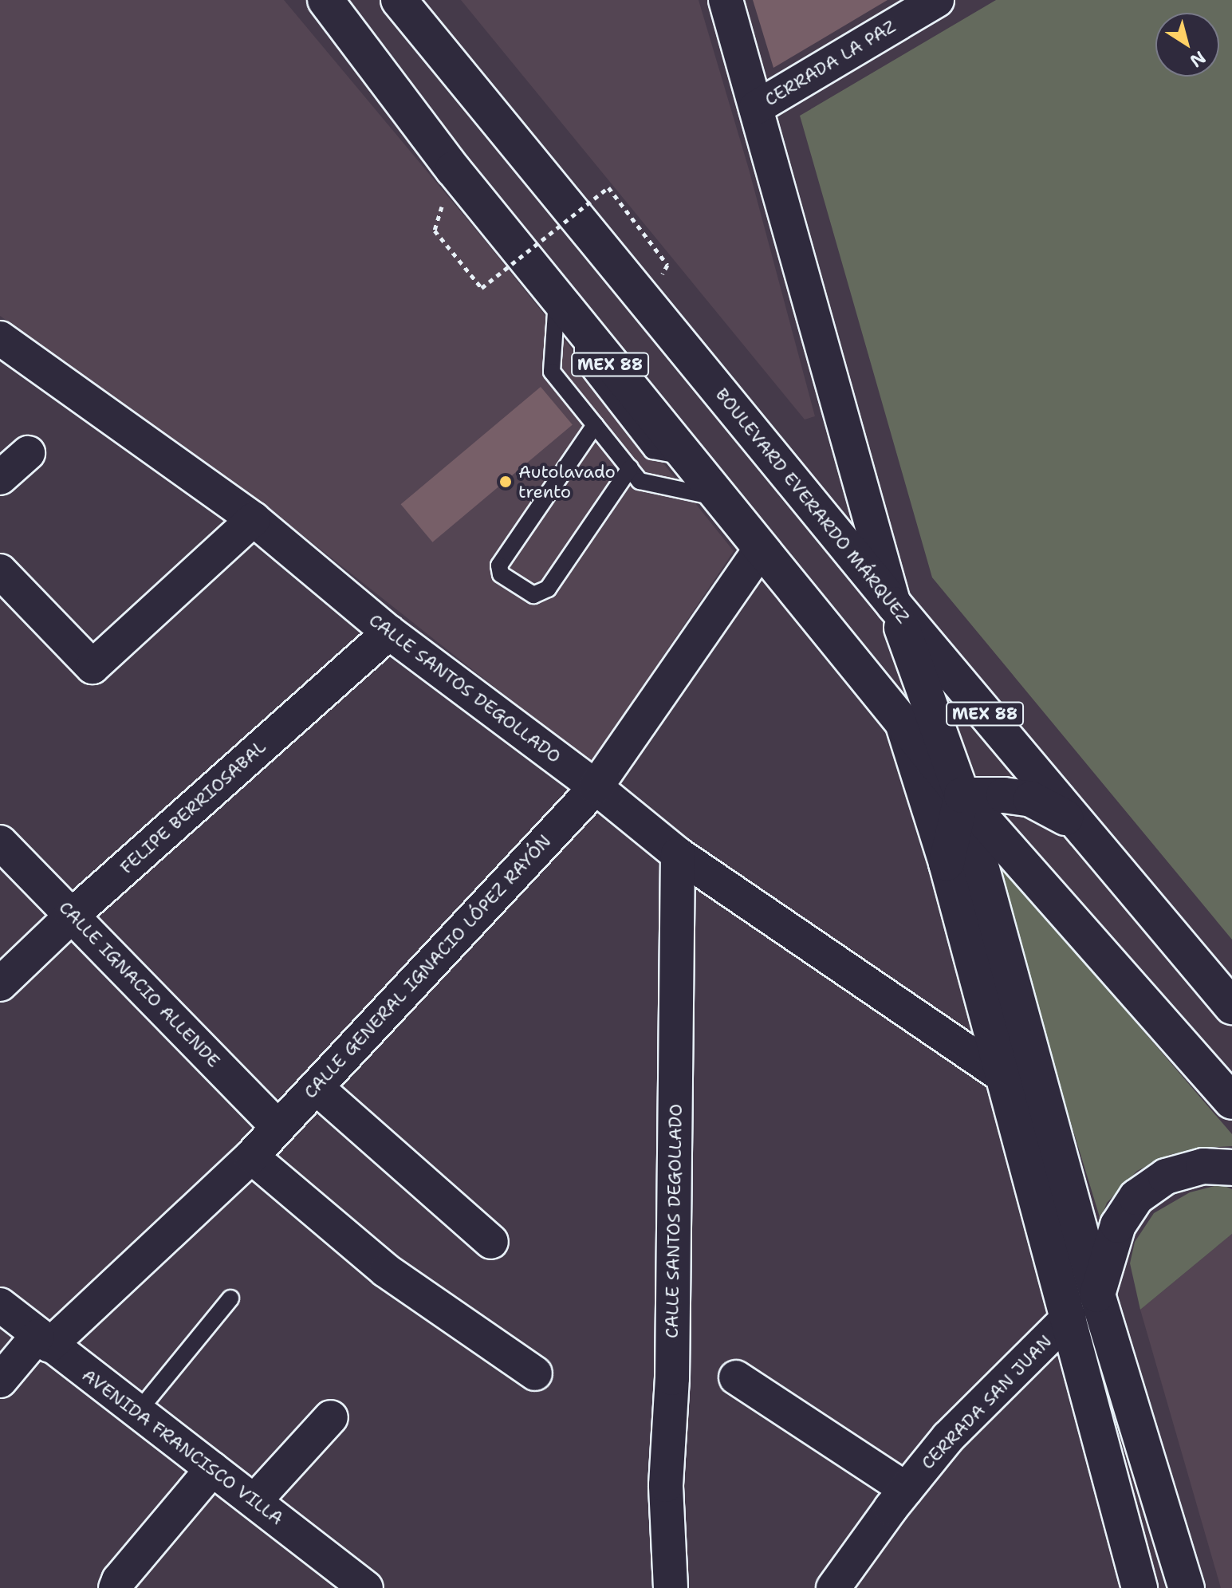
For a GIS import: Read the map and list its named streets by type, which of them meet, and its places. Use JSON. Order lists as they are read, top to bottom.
{
  "streets": {
    "main road": ["MEX 88", "BOULEVARD EVERARDO MÁRQUEZ"],
    "street": [
      "CERRADA LA PAZ",
      "CALLE SANTOS DEGOLLADO",
      "FELIPE BERRIOSABAL",
      "CALLE GENERAL IGNACIO LÓPEZ RAYÓN",
      "CALLE IGNACIO ALLENDE",
      "CERRADA SAN JUAN",
      "AVENIDA FRANCISCO VILLA"
    ]
  },
  "crossings": [
    ["MEX 88", "CALLE GENERAL IGNACIO LÓPEZ RAYÓN"],
    ["CALLE SANTOS DEGOLLADO", "FELIPE BERRIOSABAL"],
    ["CALLE SANTOS DEGOLLADO", "CALLE GENERAL IGNACIO LÓPEZ RAYÓN"],
    ["FELIPE BERRIOSABAL", "CALLE IGNACIO ALLENDE"],
    ["CALLE GENERAL IGNACIO LÓPEZ RAYÓN", "CALLE IGNACIO ALLENDE"],
    ["CALLE GENERAL IGNACIO LÓPEZ RAYÓN", "AVENIDA FRANCISCO VILLA"]
  ],
  "places": ["Autolavado trento"],
  "north": "bottom right"
}
